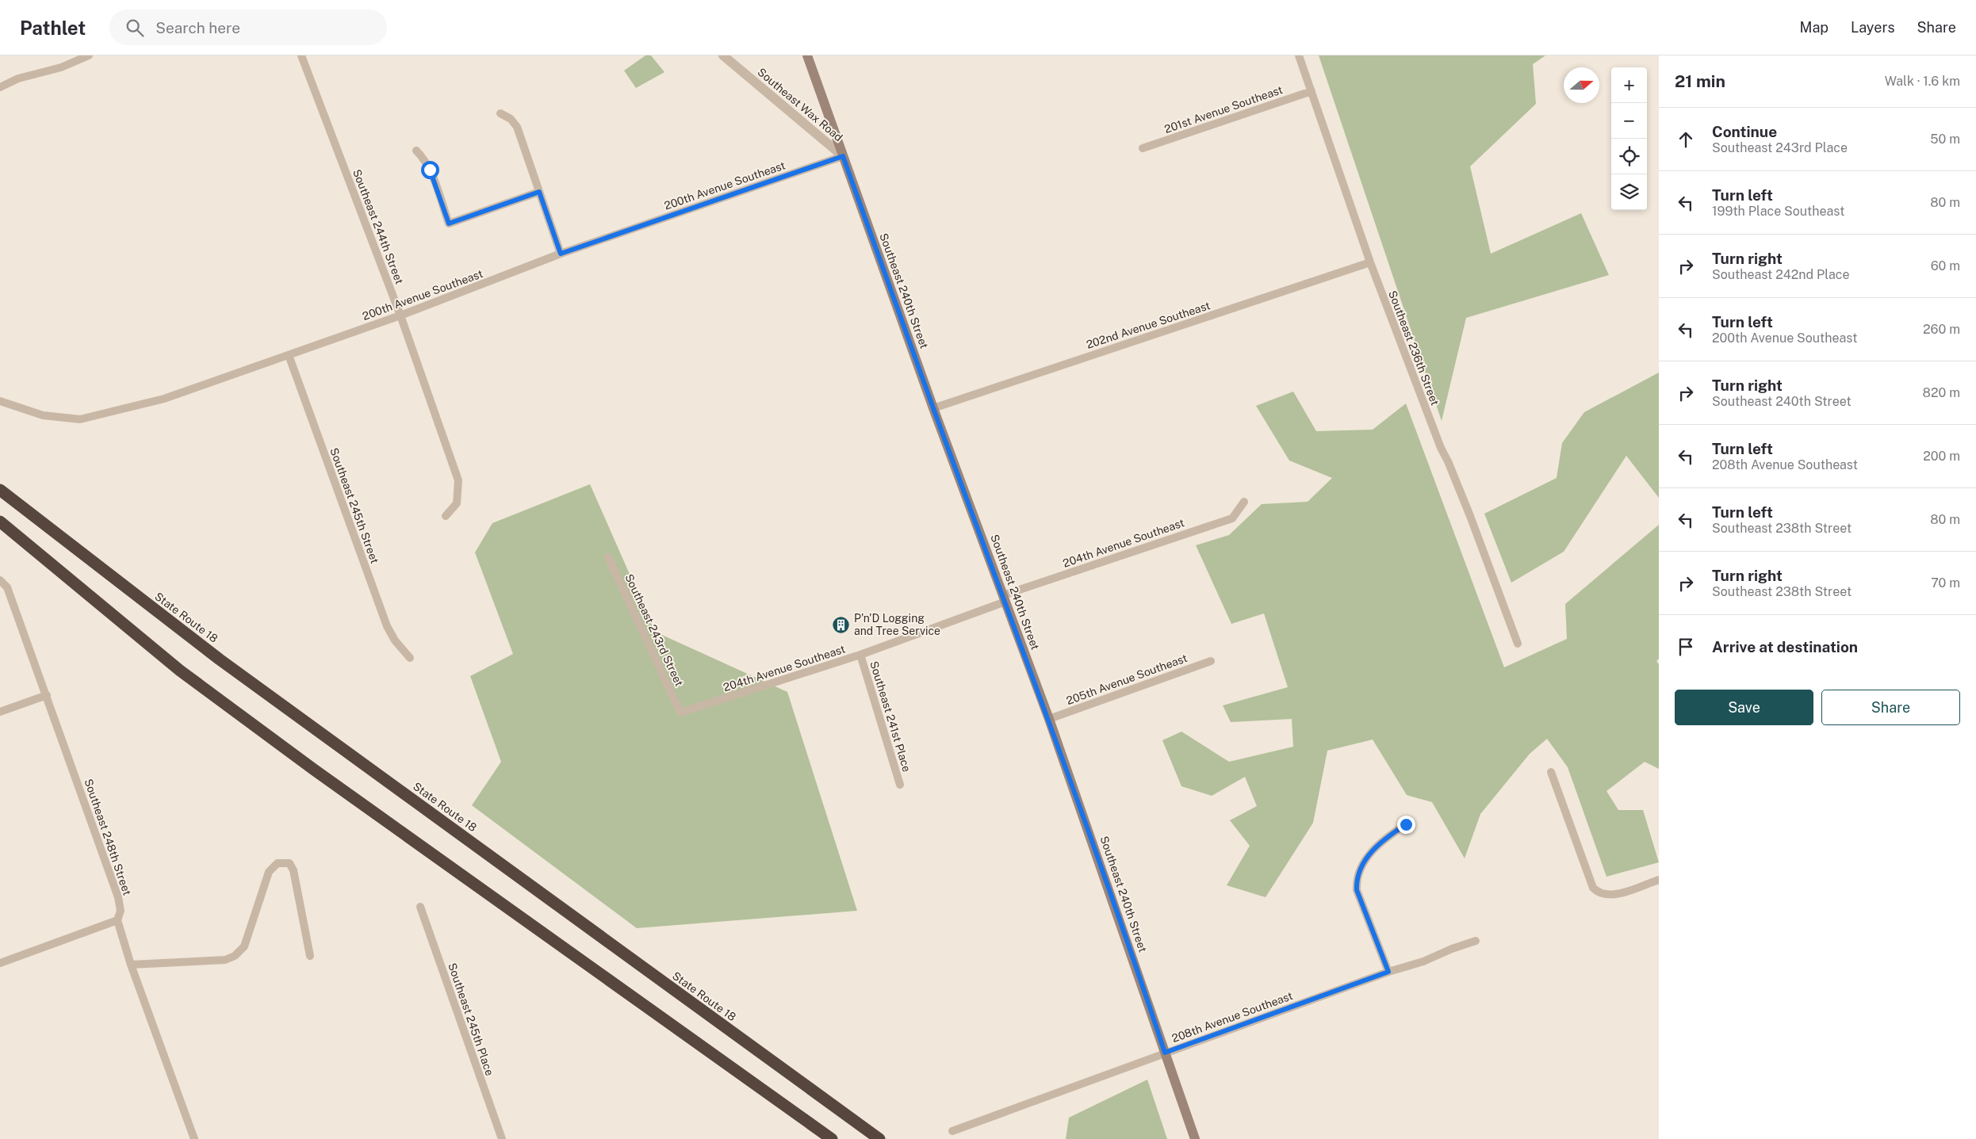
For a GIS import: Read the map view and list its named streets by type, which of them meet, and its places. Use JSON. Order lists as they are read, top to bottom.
{
  "streets": {
    "highway": ["State Route 18"],
    "main road": ["Southeast 240th Street"],
    "street": [
      "Southeast Wax Road",
      "201st Avenue Southeast",
      "200th Avenue Southeast",
      "Southeast 244th Street",
      "202nd Avenue Southeast",
      "Southeast 236th Street",
      "Southeast 245th Street",
      "204th Avenue Southeast",
      "Southeast 243rd Street",
      "205th Avenue Southeast",
      "Southeast 241st Place",
      "Southeast 248th Street",
      "208th Avenue Southeast",
      "Southeast 245th Place"
    ]
  },
  "crossings": [
    ["Southeast Wax Road", "200th Avenue Southeast"],
    ["Southeast Wax Road", "Southeast 240th Street"],
    ["201st Avenue Southeast", "Southeast 236th Street"],
    ["200th Avenue Southeast", "Southeast 244th Street"],
    ["200th Avenue Southeast", "Southeast 240th Street"],
    ["200th Avenue Southeast", "Southeast 245th Street"],
    ["Southeast 240th Street", "202nd Avenue Southeast"],
    ["Southeast 240th Street", "204th Avenue Southeast"],
    ["Southeast 240th Street", "205th Avenue Southeast"],
    ["Southeast 240th Street", "208th Avenue Southeast"],
    ["202nd Avenue Southeast", "Southeast 236th Street"],
    ["204th Avenue Southeast", "Southeast 243rd Street"],
    ["204th Avenue Southeast", "Southeast 241st Place"]
  ],
  "places": {
    "building": ["P'n'D Logging and Tree Service"]
  },
  "north": "right",
  "page": {
    "header": "Pathlet",
    "search": "Search here",
    "nav": ["Map", "Layers", "Share"],
    "heading": ["21 min", "Walk · 1.6 km"],
    "map_buttons": ["+", "−"],
    "list": [
      ["Continue", "Southeast 243rd Place", "50 m"],
      ["Turn left", "199th Place Southeast", "80 m"],
      ["Turn right", "Southeast 242nd Place", "60 m"],
      ["Turn left", "200th Avenue Southeast", "260 m"],
      ["Turn right", "Southeast 240th Street", "820 m"],
      ["Turn left", "208th Avenue Southeast", "200 m"],
      ["Turn left", "Southeast 238th Street", "80 m"],
      ["Turn right", "Southeast 238th Street", "70 m"],
      "Arrive at destination"
    ],
    "buttons": ["Save", "Share"]
  }
}
